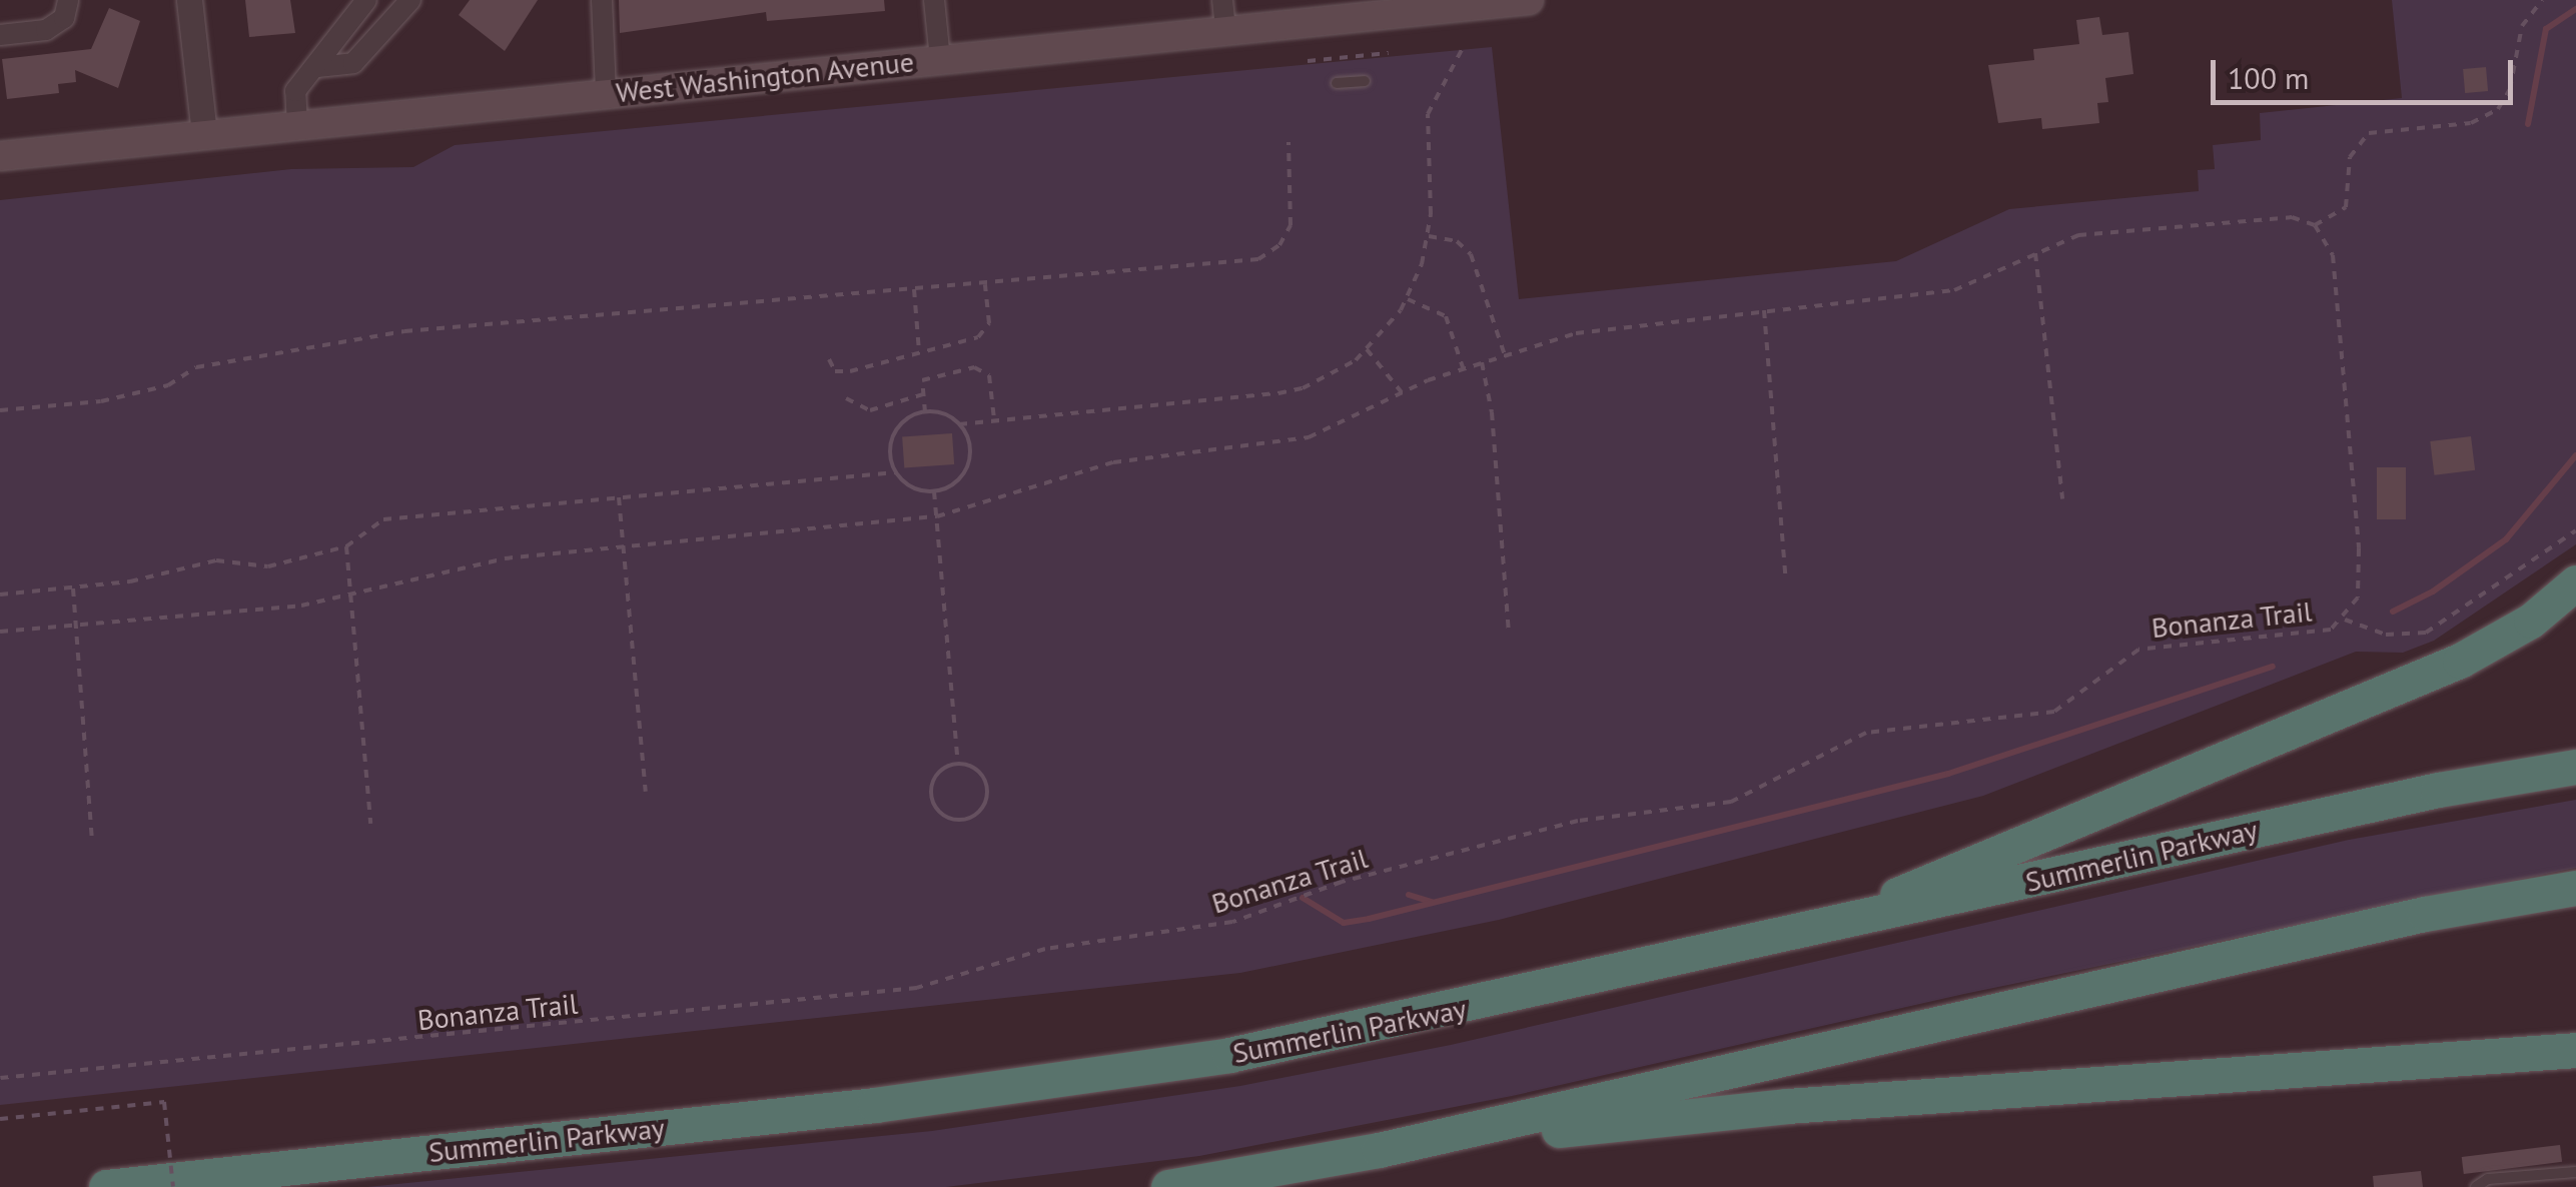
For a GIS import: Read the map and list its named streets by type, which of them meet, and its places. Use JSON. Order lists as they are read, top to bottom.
{
  "streets": {
    "highway": ["Summerlin Parkway"],
    "main road": ["West Washington Avenue"],
    "path": ["Bonanza Trail"]
  },
  "scale_bar": "100 m"
}
